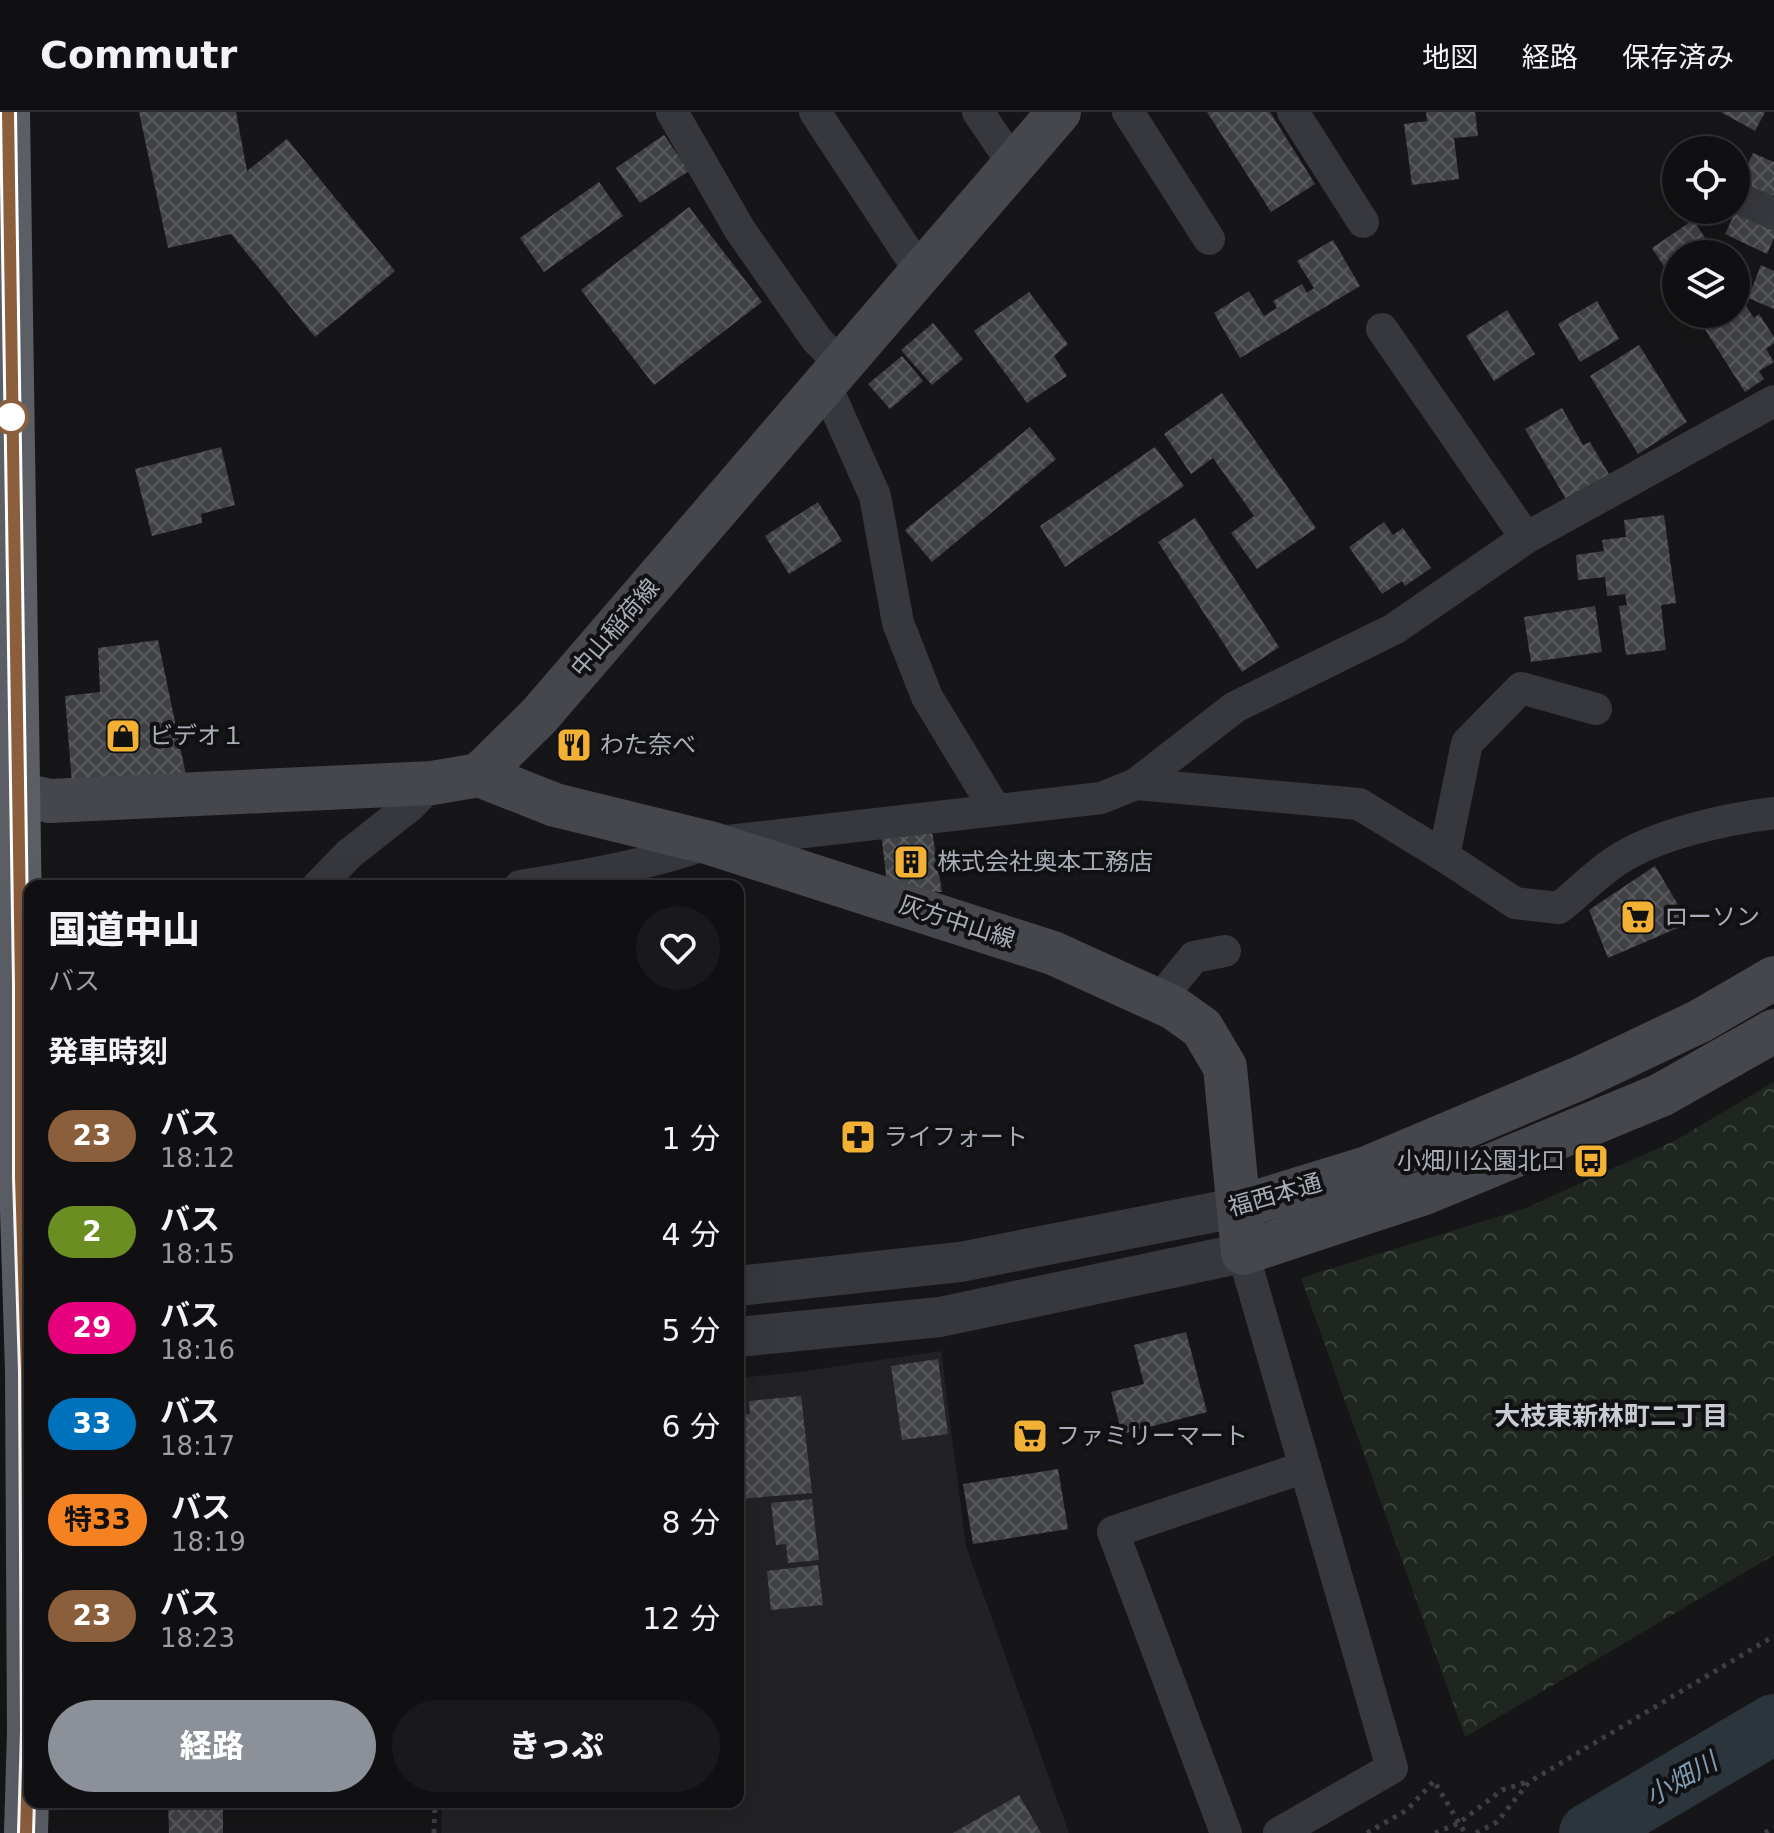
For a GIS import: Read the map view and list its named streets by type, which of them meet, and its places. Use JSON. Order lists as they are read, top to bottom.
{
  "streets": {
    "main road": ["中山稲荷線", "灰方中山線", "福西本通"]
  },
  "crossings": [
    ["中山稲荷線", "灰方中山線"],
    ["灰方中山線", "福西本通"]
  ],
  "districts": ["大枝東新林町二丁目"],
  "water": ["小畑川"],
  "places": {
    "shop": ["ビデオ１"],
    "restaurant": ["わた奈べ"],
    "building": ["株式会社奥本工務店"],
    "supermarket": ["ローソン", "ファミリーマート"],
    "pharmacy": ["ライフォート"],
    "bus stop": ["小畑川公園北口"]
  },
  "lines": ["bus line 23"],
  "page": {
    "header": "Commutr",
    "nav": ["地図", "経路", "保存済み"],
    "heading": [
      ["国道中山", "バス"],
      "発車時刻"
    ],
    "list": [
      {
        "mark": "23",
        "name": "バス",
        "note": "18:12",
        "value": "1 分"
      },
      {
        "mark": "2",
        "name": "バス",
        "note": "18:15",
        "value": "4 分"
      },
      {
        "mark": "29",
        "name": "バス",
        "note": "18:16",
        "value": "5 分"
      },
      {
        "mark": "33",
        "name": "バス",
        "note": "18:17",
        "value": "6 分"
      },
      {
        "mark": "特33",
        "name": "バス",
        "note": "18:19",
        "value": "8 分"
      },
      {
        "mark": "23",
        "name": "バス",
        "note": "18:23",
        "value": "12 分"
      }
    ],
    "buttons": ["経路", "きっぷ"]
  }
}
